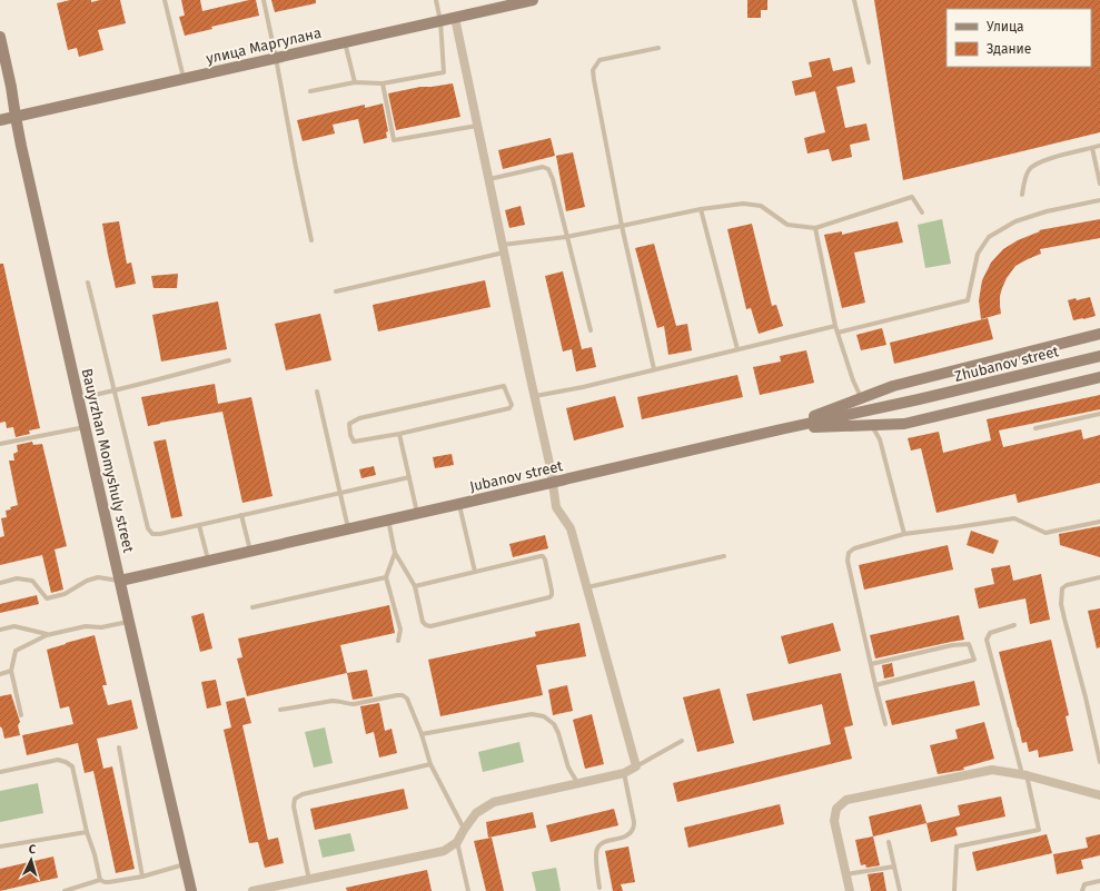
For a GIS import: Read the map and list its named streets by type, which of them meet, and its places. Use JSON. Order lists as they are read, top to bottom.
{
  "streets": {
    "main road": [
      "улица Маргулана",
      "Zhubanov street",
      "Bauyrzhan Momyshuly street",
      "Jubanov street"
    ]
  },
  "crossings": [
    ["улица Маргулана", "Bauyrzhan Momyshuly street"],
    ["Zhubanov street", "Jubanov street"],
    ["Bauyrzhan Momyshuly street", "Jubanov street"]
  ],
  "legend": ["Улица", "Здание"],
  "north": "top"
}
